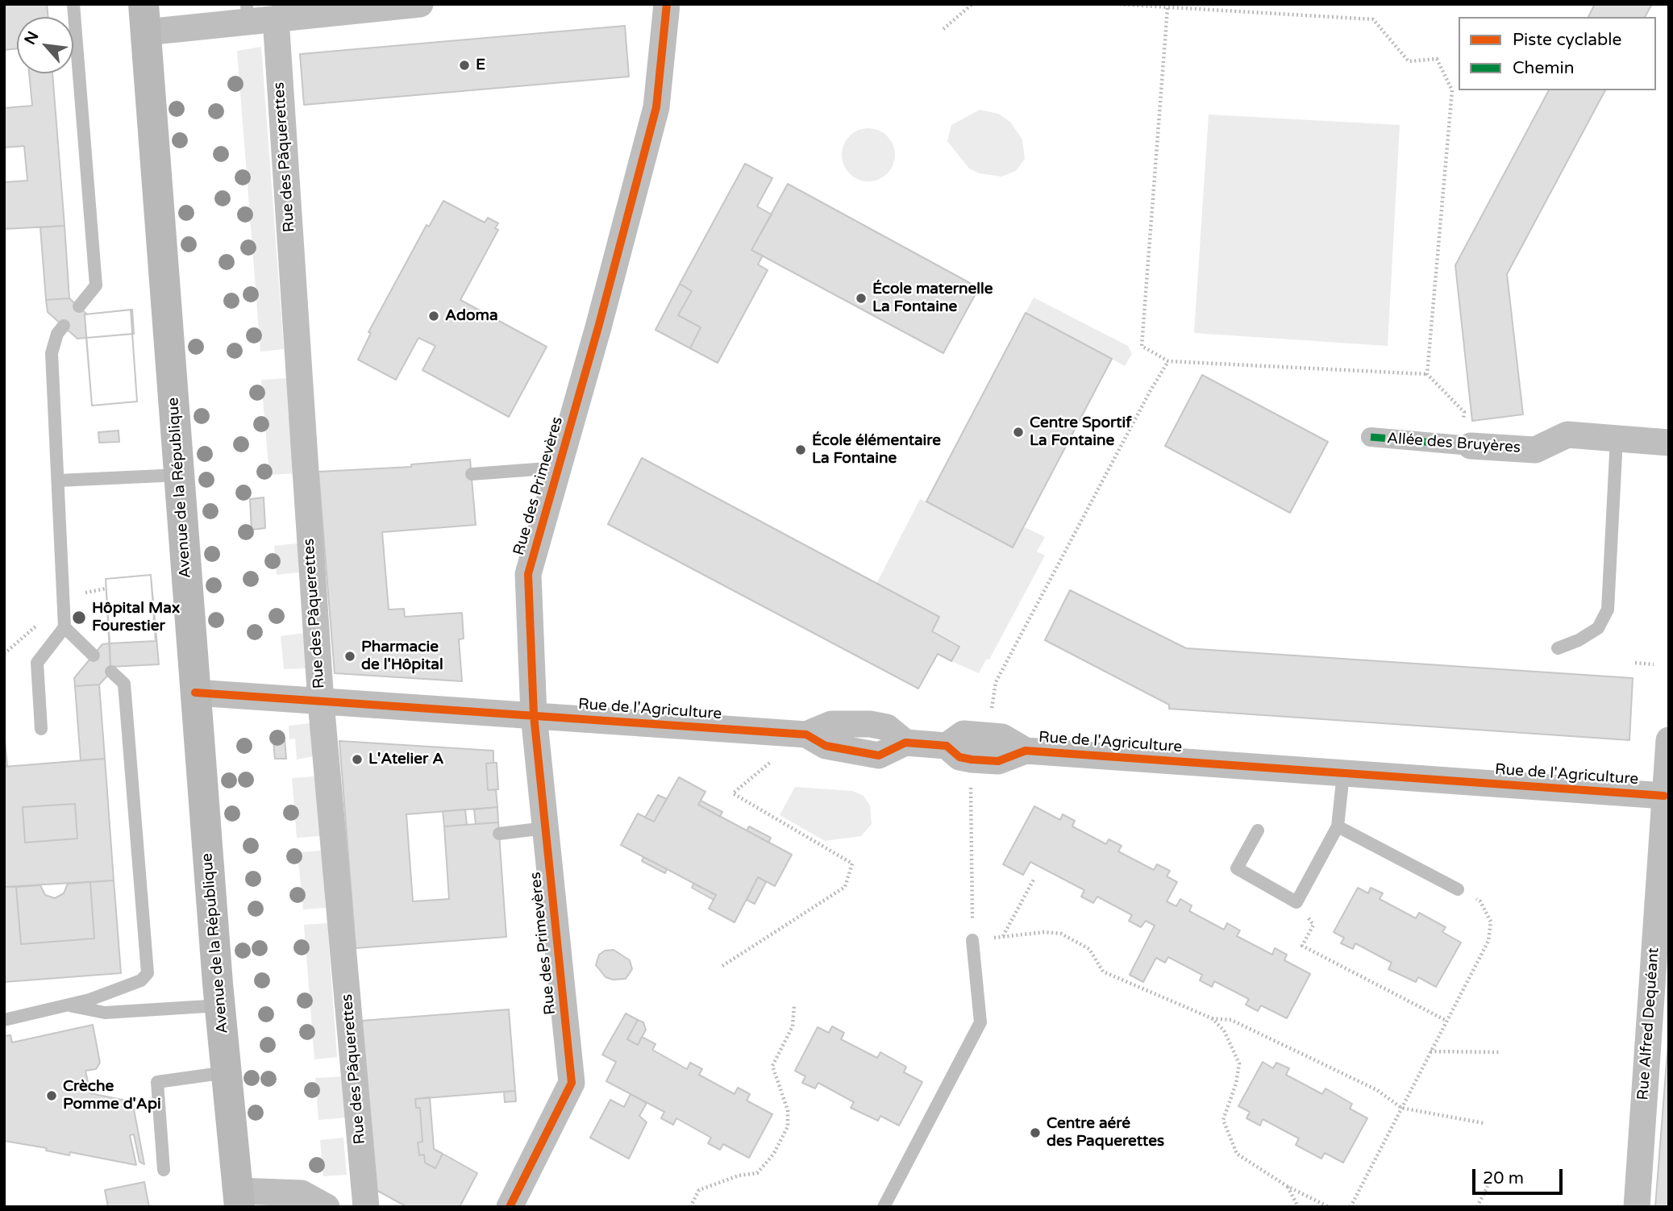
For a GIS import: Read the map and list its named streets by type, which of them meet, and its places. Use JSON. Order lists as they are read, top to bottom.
{
  "streets": {
    "main road": ["Avenue de la République"],
    "street": [
      "Rue des Pâquerettes",
      "Allée des Bruyères",
      "Rue des Primevères",
      "Rue de l'Agriculture",
      "Rue Alfred Dequéant"
    ]
  },
  "crossings": [
    ["Rue des Pâquerettes", "Rue de l'Agriculture"],
    ["Rue des Primevères", "Rue de l'Agriculture"],
    ["Avenue de la République", "Rue de l'Agriculture"],
    ["Rue de l'Agriculture", "Rue Alfred Dequéant"]
  ],
  "places": [
    "E",
    "École maternelle La Fontaine",
    "Adoma",
    "Centre Sportif La Fontaine",
    "École élémentaire La Fontaine",
    "Hôpital Max Fourestier",
    "Pharmacie de l'Hôpital",
    "L'Atelier A",
    "Crèche Pomme d'Api",
    "Centre aéré des Paquerettes"
  ],
  "legend": ["Piste cyclable", "Chemin"],
  "scale_bar": "20 m",
  "north": "top left"
}
